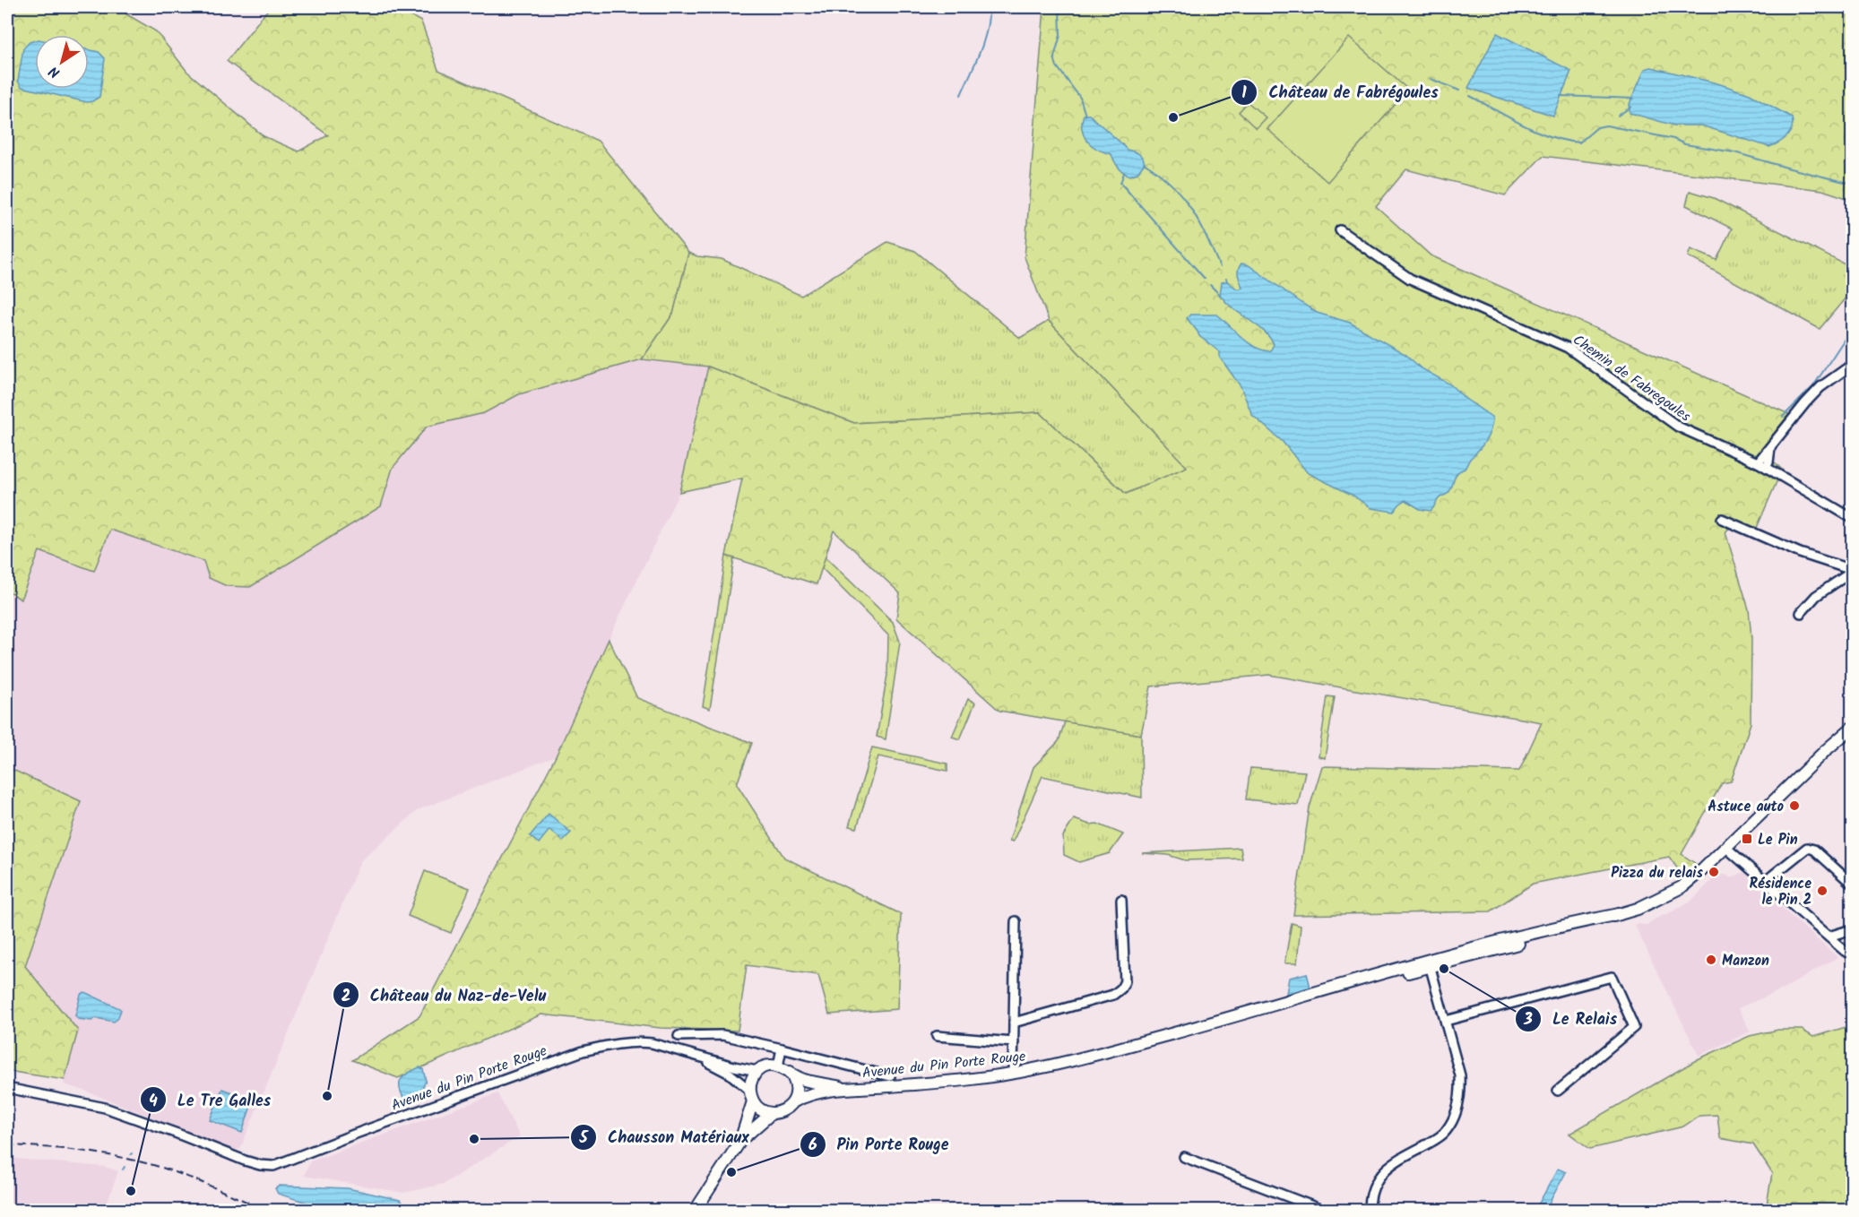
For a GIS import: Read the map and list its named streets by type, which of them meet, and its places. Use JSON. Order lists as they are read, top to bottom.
{
  "streets": {
    "main road": ["Avenue du Pin Porte Rouge"],
    "street": ["Chemin de Fabregoules"]
  },
  "places": {
    "other": [
      "Château de Fabrégoules",
      "Astuce auto",
      "Pizza du relais",
      "Résidence le Pin 2",
      "Manzon",
      "Le Relais",
      "Château du Naz-de-Velu",
      "Chausson Matériaux",
      "Pin Porte Rouge",
      "Le Tre Galles"
    ],
    "transit": ["Le Pin"]
  },
  "north": "bottom left"
}
